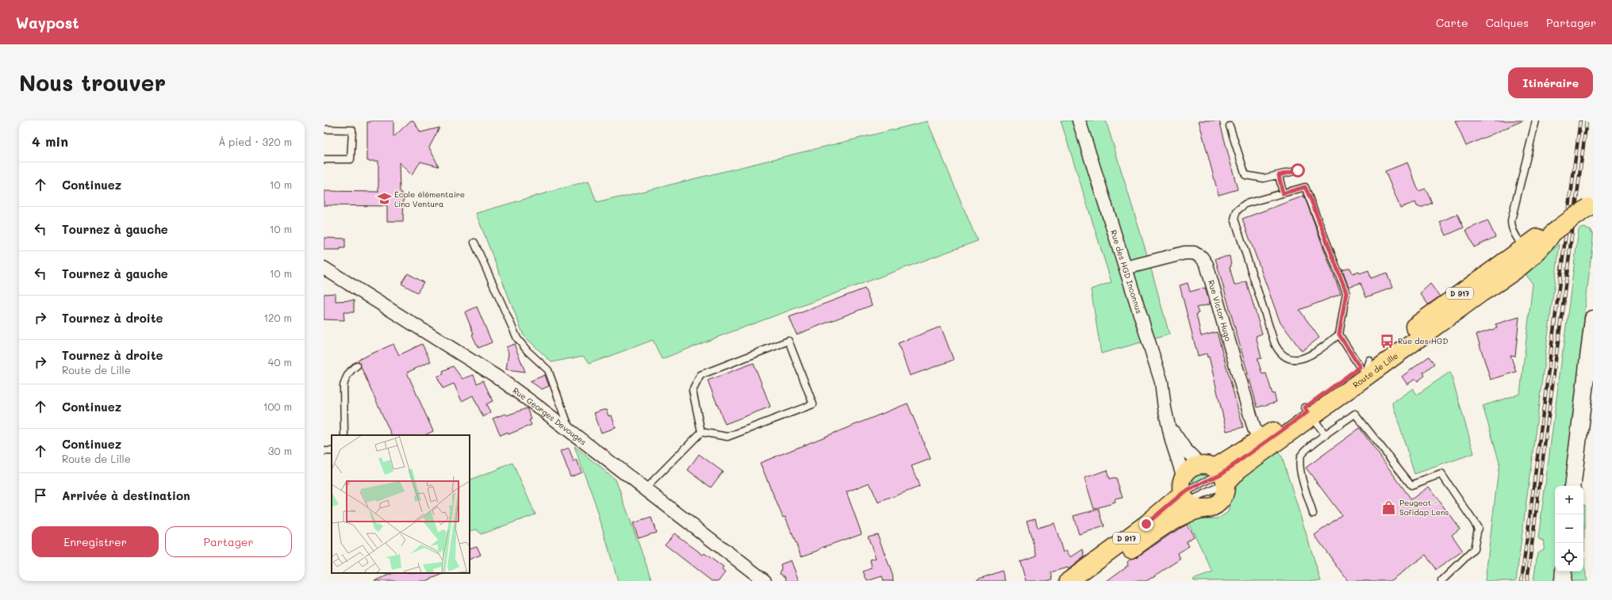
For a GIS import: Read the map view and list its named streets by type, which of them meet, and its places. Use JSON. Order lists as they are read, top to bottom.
{
  "streets": {
    "main road": ["D 917", "Route de Lille"],
    "street": ["Rue des HGD Inconnus", "Rue Victor Hugo", "Rue Georges Devouges"]
  },
  "crossings": [
    ["Rue des HGD Inconnus", "D 917"],
    ["Rue des HGD Inconnus", "Rue Victor Hugo"],
    ["Rue des HGD Inconnus", "Route de Lille"],
    ["D 917", "Route de Lille"],
    ["Rue Victor Hugo", "Route de Lille"]
  ],
  "places": {
    "school or university": ["École élémentaire Lino Ventura"],
    "bus stop": ["Rue des HGD"],
    "shop": ["Peugeot - Sofidap Lens"]
  },
  "page": {
    "header": "Waypost",
    "nav": ["Carte", "Calques", "Partager"],
    "buttons": [
      "Itinéraire",
      ["Enregistrer", "Partager"]
    ],
    "title": "Nous trouver",
    "heading": ["4 min", "À pied · 320 m"],
    "list": [
      ["Continuez", "10 m"],
      ["Tournez à gauche", "10 m"],
      ["Tournez à gauche", "10 m"],
      ["Tournez à droite", "120 m"],
      ["Tournez à droite", "Route de Lille", "40 m"],
      ["Continuez", "100 m"],
      ["Continuez", "Route de Lille", "30 m"],
      "Arrivée à destination"
    ],
    "map_buttons": ["+", "−"]
  }
}
